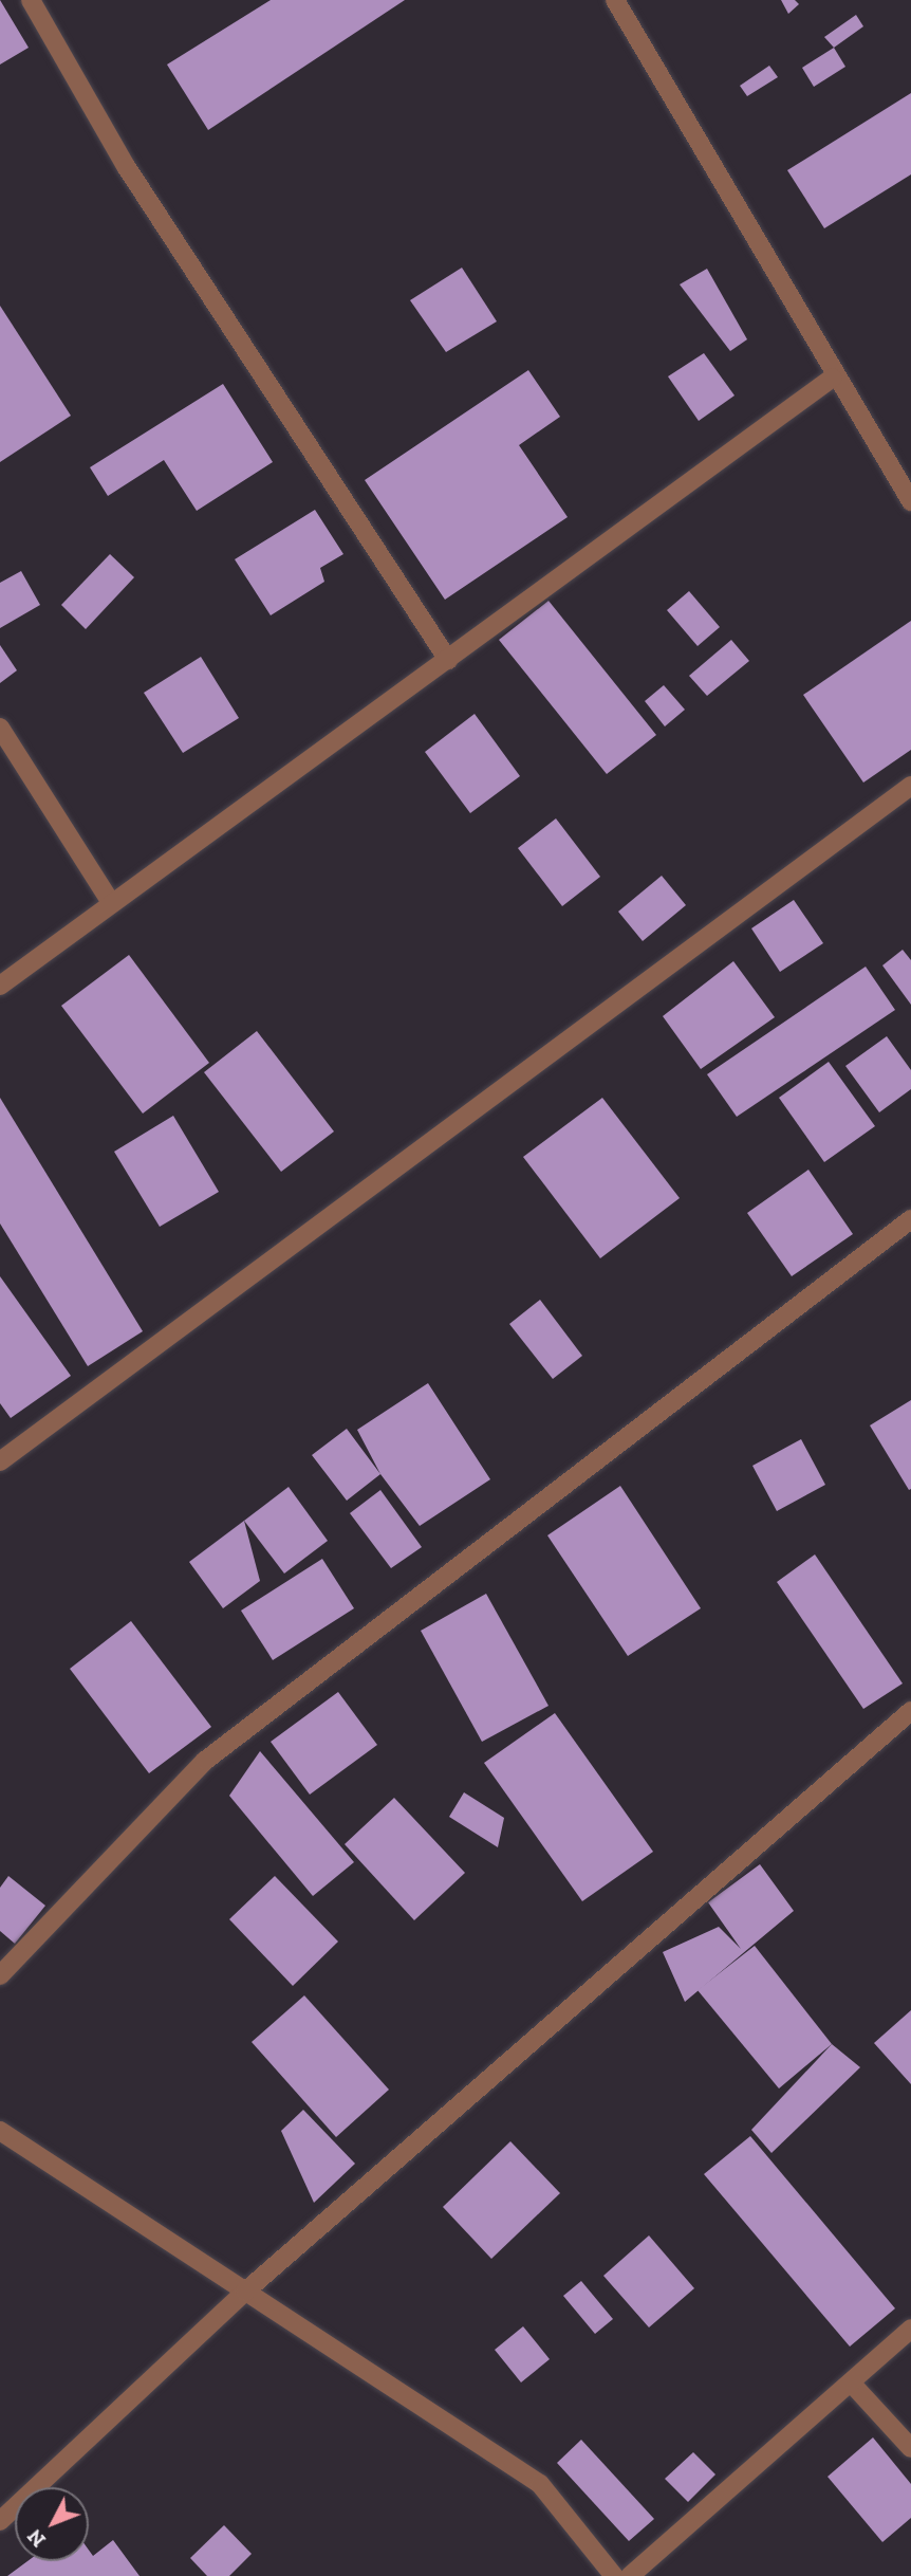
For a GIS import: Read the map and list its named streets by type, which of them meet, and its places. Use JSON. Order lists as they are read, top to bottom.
{
  "north": "bottom left"
}
